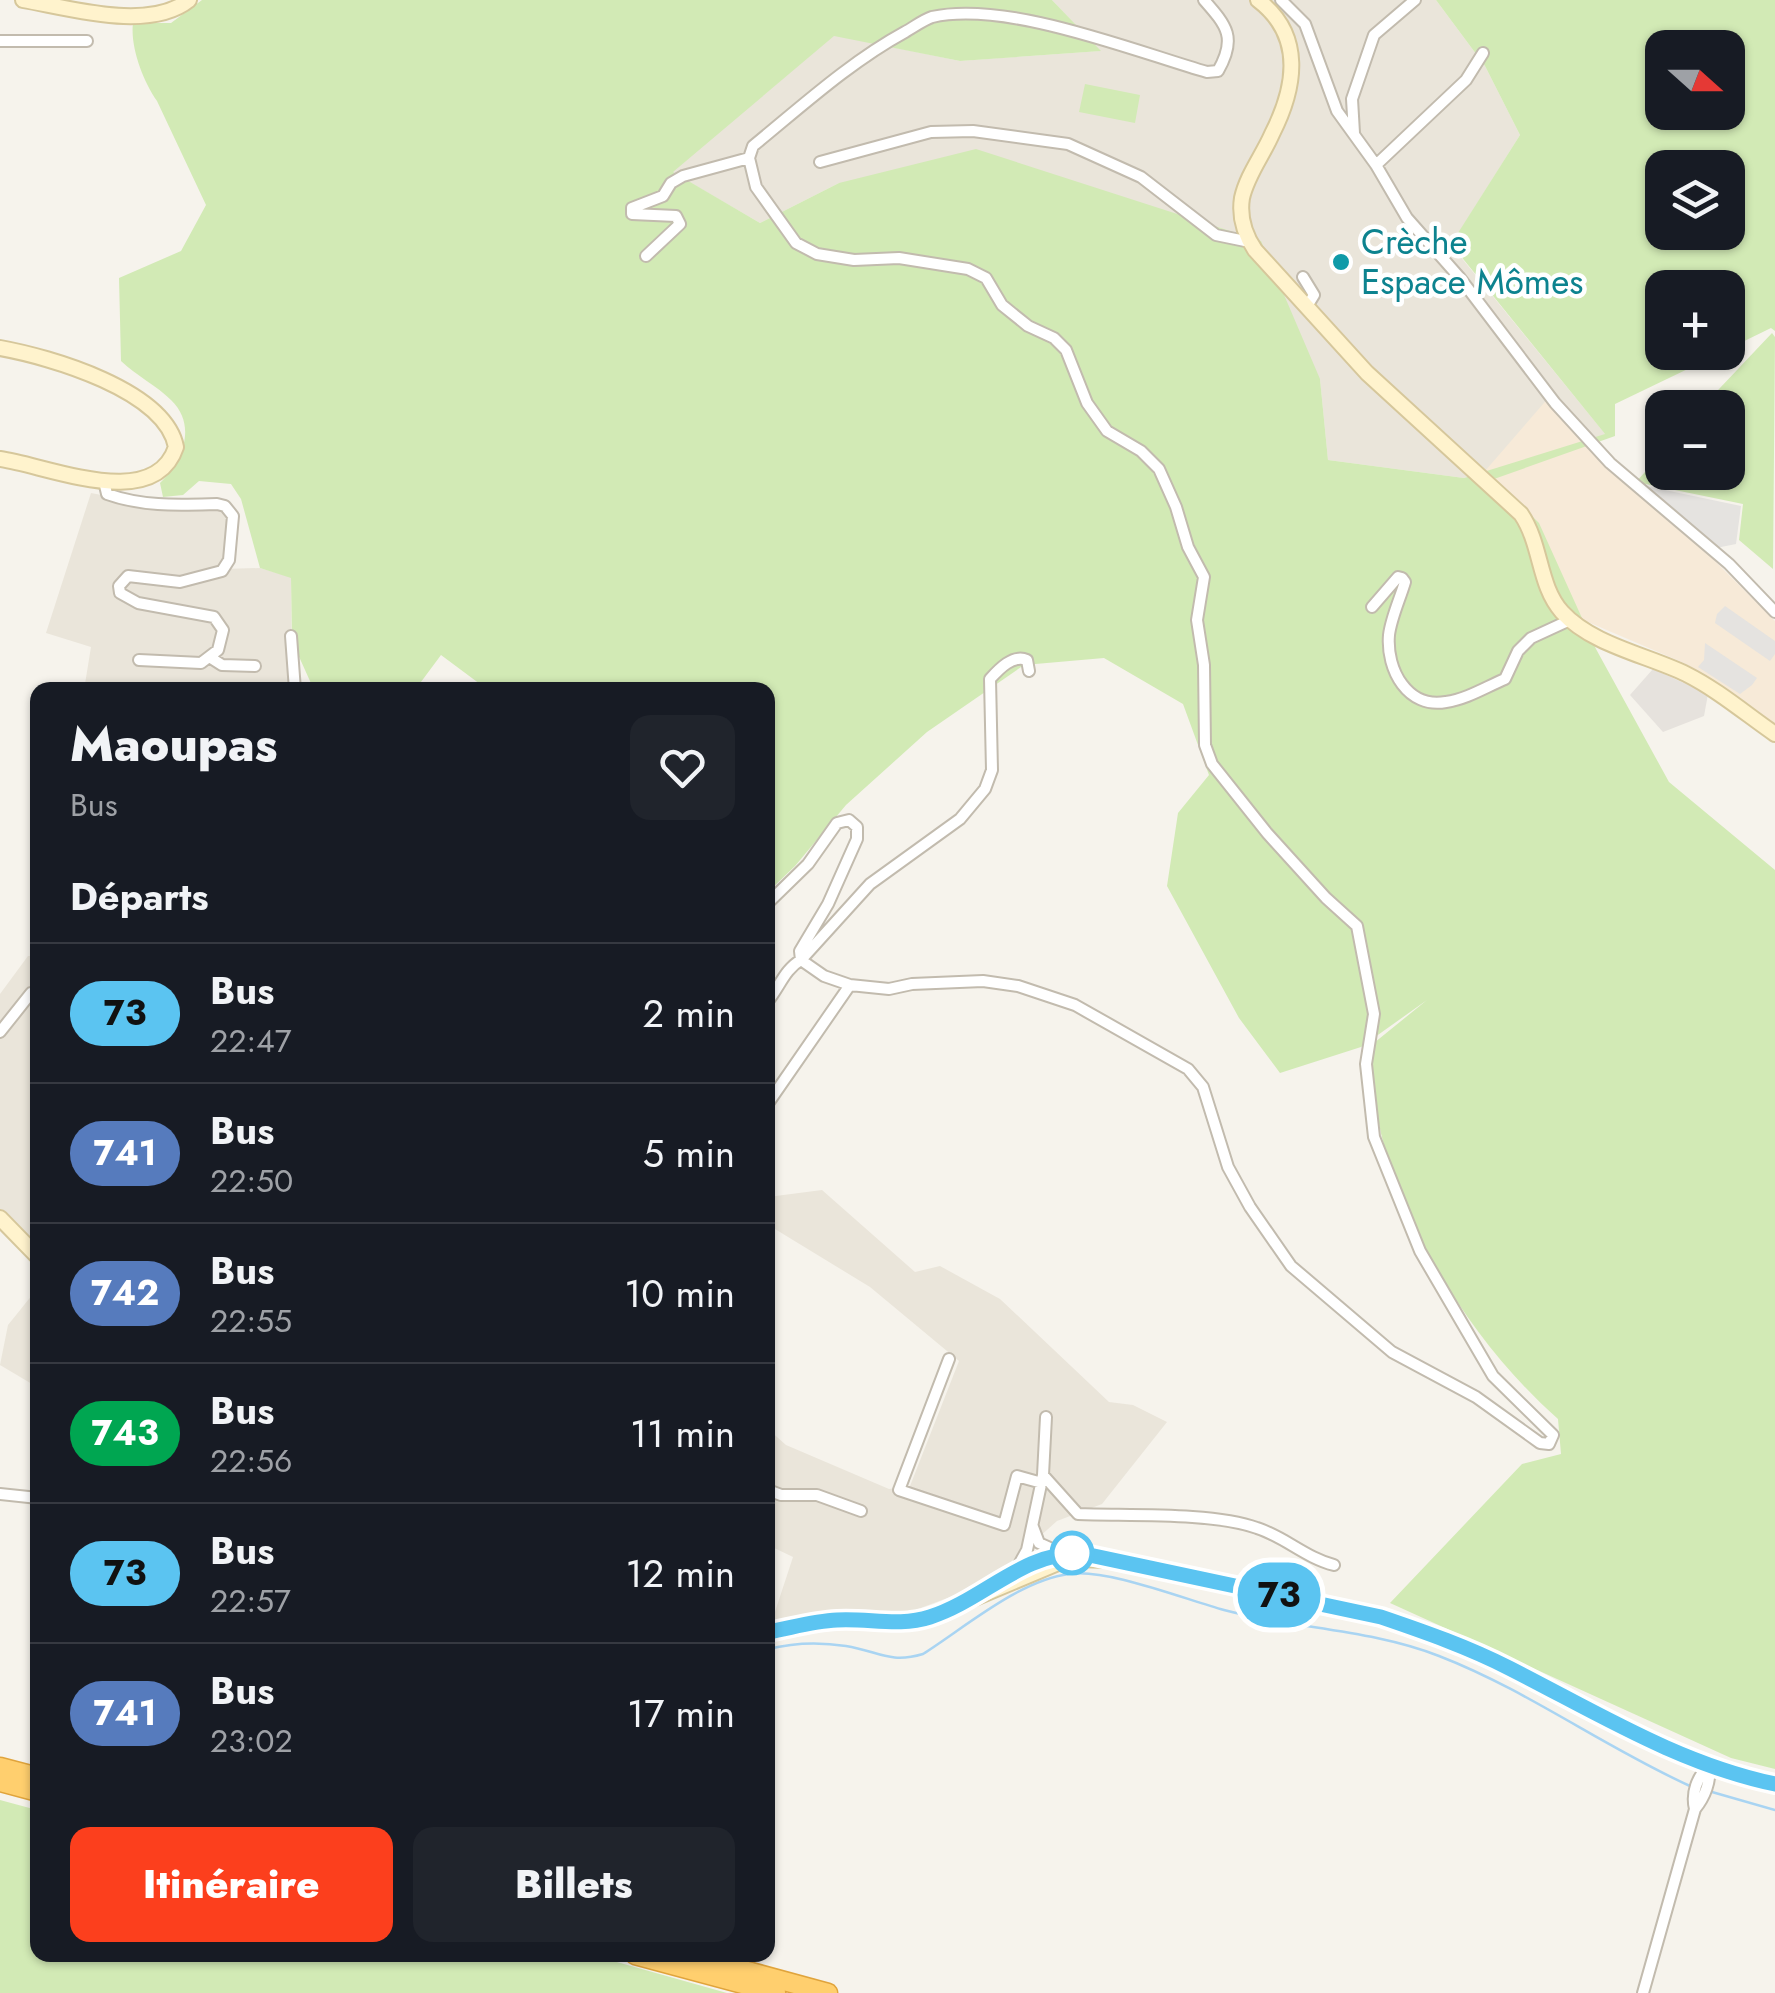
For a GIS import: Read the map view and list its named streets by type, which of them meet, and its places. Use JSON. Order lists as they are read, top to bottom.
{
  "places": ["Crèche Espace Mômes"],
  "lines": ["bus line 73"],
  "north": "right",
  "page": {
    "on_map": "73",
    "map_buttons": ["+", "−"],
    "heading": [
      ["Maoupas", "Bus"],
      "Départs"
    ],
    "list": [
      {
        "mark": "73",
        "name": "Bus",
        "note": "22:47",
        "value": "2 min"
      },
      {
        "mark": "741",
        "name": "Bus",
        "note": "22:50",
        "value": "5 min"
      },
      {
        "mark": "742",
        "name": "Bus",
        "note": "22:55",
        "value": "10 min"
      },
      {
        "mark": "743",
        "name": "Bus",
        "note": "22:56",
        "value": "11 min"
      },
      {
        "mark": "73",
        "name": "Bus",
        "note": "22:57",
        "value": "12 min"
      },
      {
        "mark": "741",
        "name": "Bus",
        "note": "23:02",
        "value": "17 min"
      }
    ],
    "buttons": ["Itinéraire", "Billets"]
  }
}
